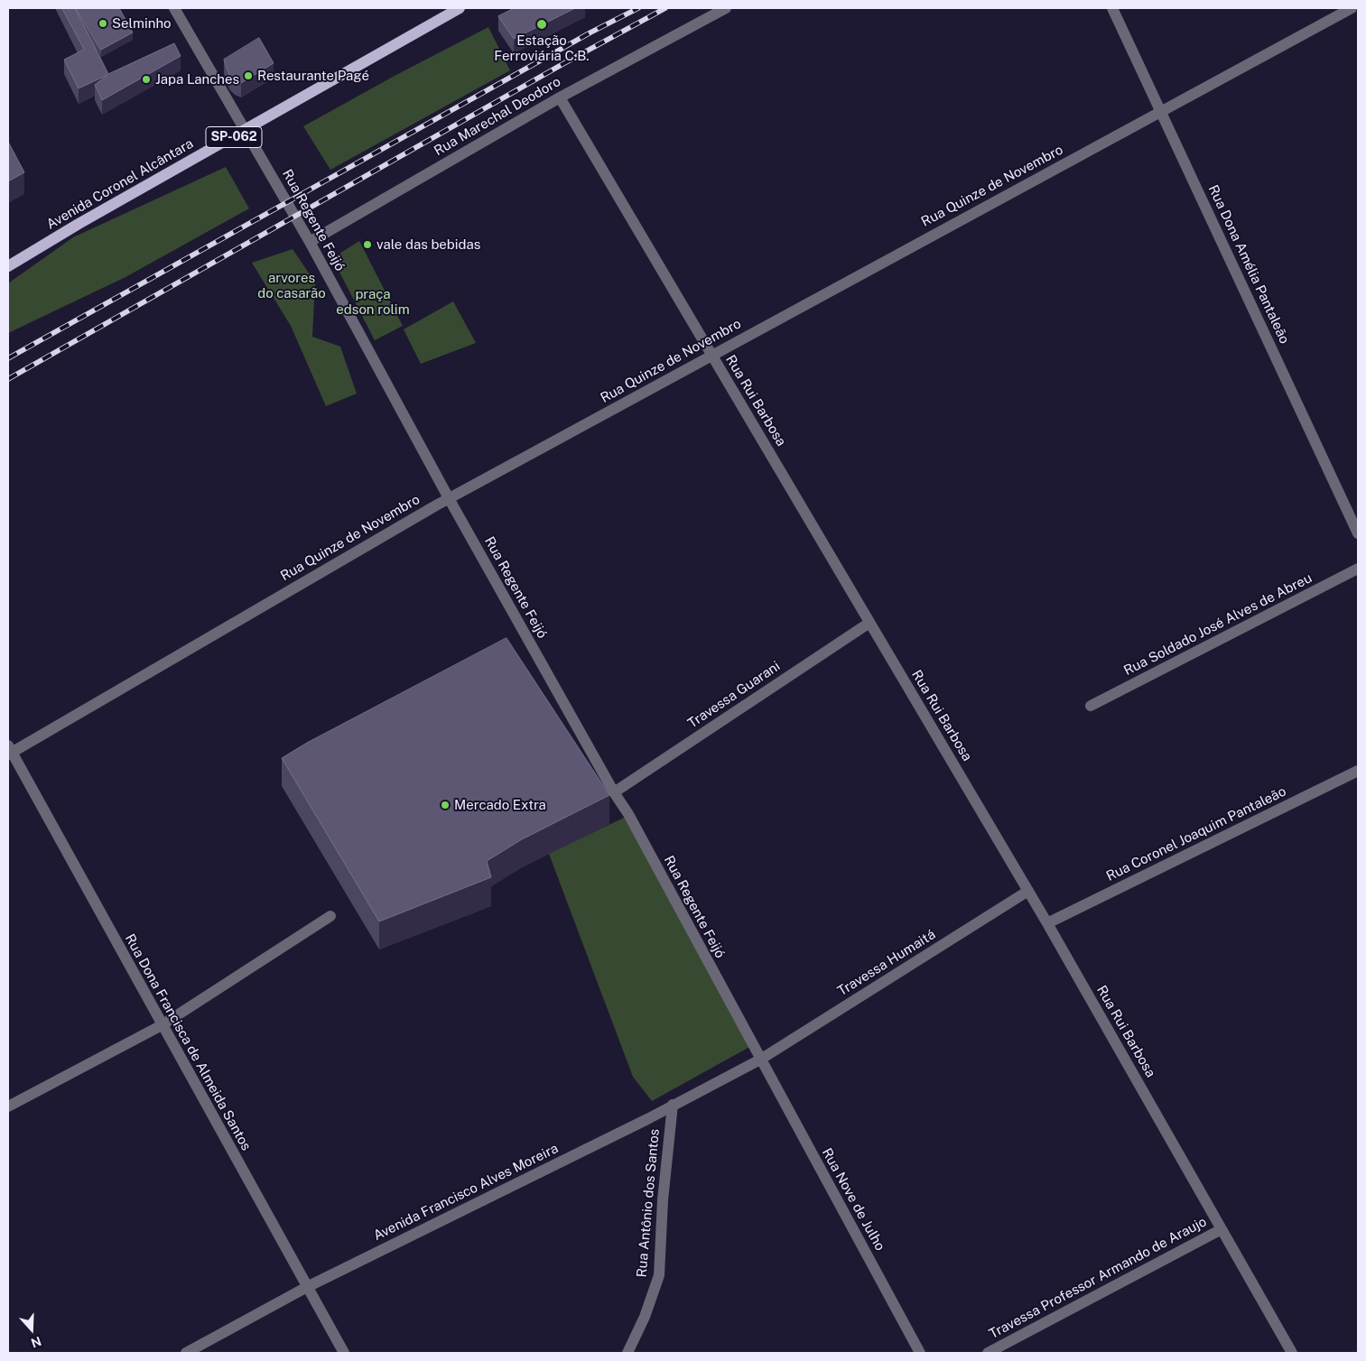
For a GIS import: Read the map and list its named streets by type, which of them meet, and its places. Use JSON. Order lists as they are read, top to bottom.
{
  "streets": {
    "main road": ["SP-062", "Avenida Coronel Alcântara"],
    "street": [
      "Rua Marechal Deodoro",
      "Rua Quinze de Novembro",
      "Rua Regente Feijó",
      "Rua Dona Amélia Pantaleão",
      "Rua Rui Barbosa",
      "Rua Soldado José Alves de Abreu",
      "Travessa Guarani",
      "Rua Coronel Joaquim Pantaleão",
      "Travessa Humaitá",
      "Rua Dona Francisca de Almeida Santos",
      "Avenida Francisco Alves Moreira",
      "Rua Nove de Julho",
      "Rua Antônio dos Santos",
      "Travessa Professor Armando de Araujo"
    ]
  },
  "crossings": [
    ["Rua Marechal Deodoro", "Rua Regente Feijó"],
    ["Rua Marechal Deodoro", "Rua Rui Barbosa"],
    ["Avenida Coronel Alcântara", "Rua Regente Feijó"],
    ["Rua Quinze de Novembro", "Rua Regente Feijó"],
    ["Rua Quinze de Novembro", "Rua Dona Amélia Pantaleão"],
    ["Rua Quinze de Novembro", "Rua Rui Barbosa"],
    ["Rua Quinze de Novembro", "Rua Dona Francisca de Almeida Santos"],
    ["Rua Regente Feijó", "Travessa Guarani"],
    ["Rua Regente Feijó", "Travessa Humaitá"],
    ["Rua Regente Feijó", "Avenida Francisco Alves Moreira"],
    ["Rua Regente Feijó", "Rua Nove de Julho"],
    ["Rua Rui Barbosa", "Travessa Guarani"],
    ["Rua Rui Barbosa", "Rua Coronel Joaquim Pantaleão"],
    ["Rua Rui Barbosa", "Travessa Humaitá"],
    ["Rua Rui Barbosa", "Travessa Professor Armando de Araujo"],
    ["Travessa Humaitá", "Avenida Francisco Alves Moreira"],
    ["Travessa Humaitá", "Rua Nove de Julho"],
    ["Rua Dona Francisca de Almeida Santos", "Avenida Francisco Alves Moreira"],
    ["Avenida Francisco Alves Moreira", "Rua Nove de Julho"],
    ["Avenida Francisco Alves Moreira", "Rua Antônio dos Santos"]
  ],
  "parks": ["arvores do casarão", "praça edson rolim"],
  "places": [
    "Selminho",
    "Estação Ferroviária C.B.",
    "Restaurante Pagé",
    "Japa Lanches",
    "vale das bebidas",
    "Mercado Extra"
  ],
  "north": "bottom"
}
